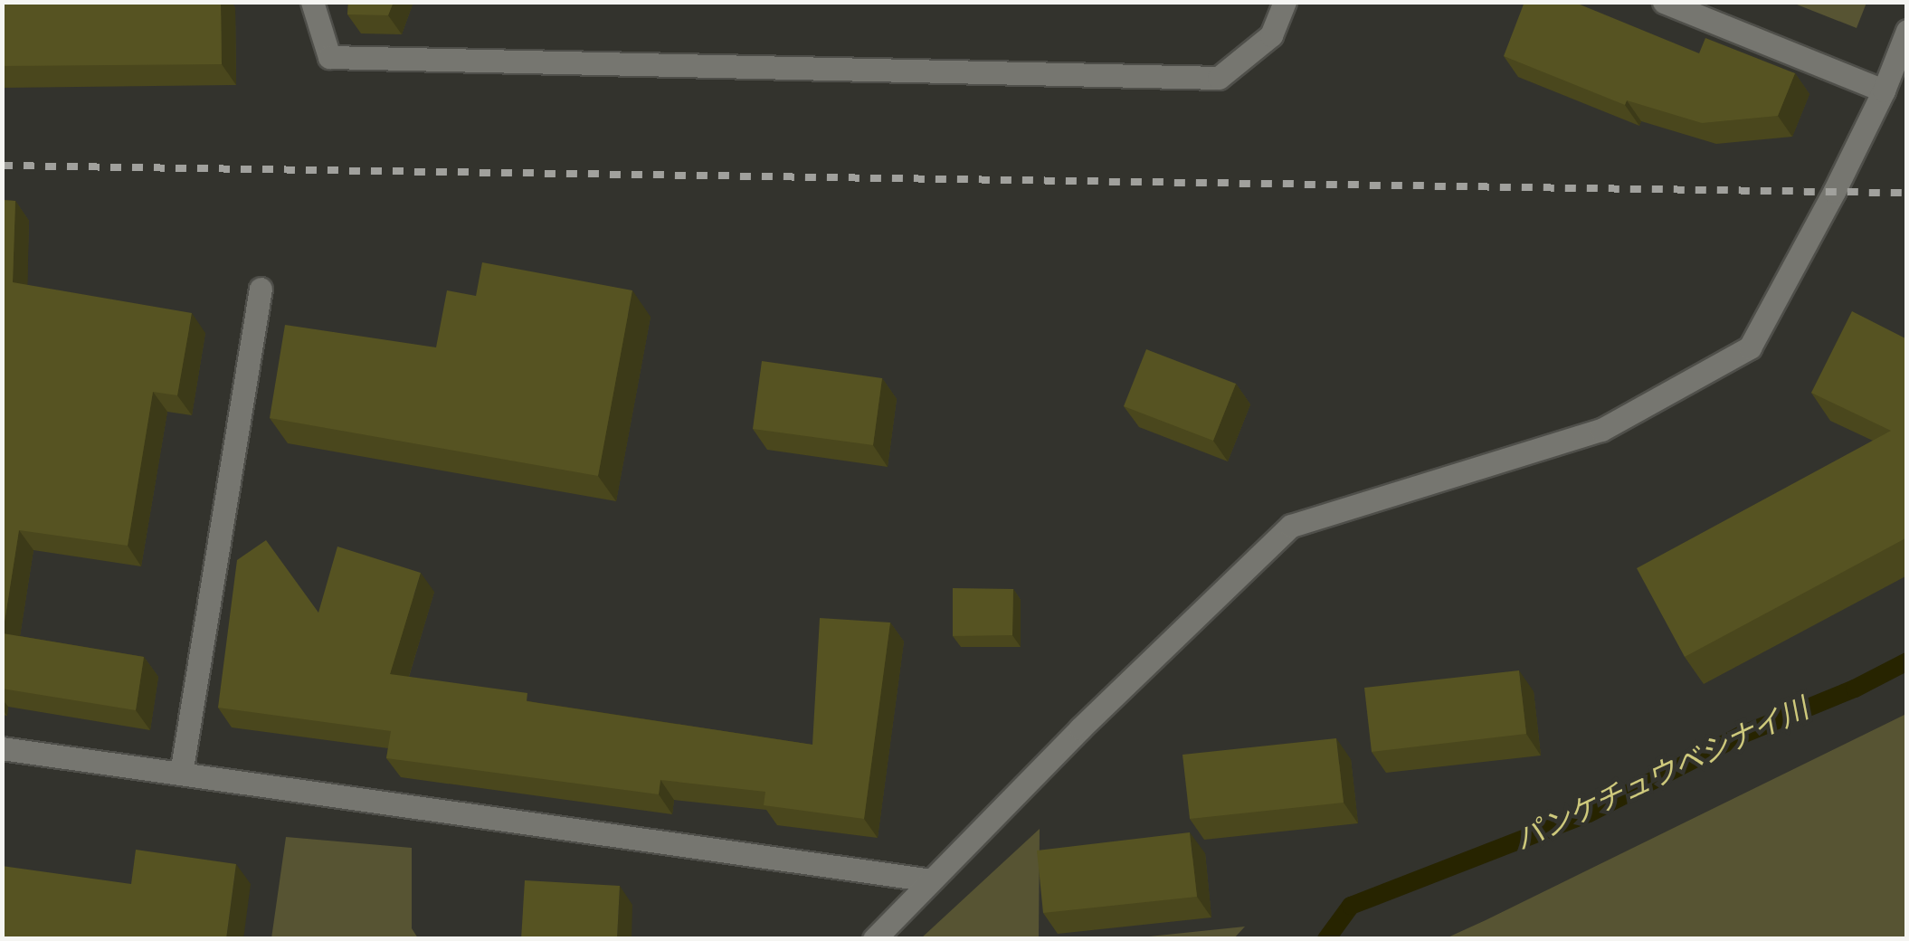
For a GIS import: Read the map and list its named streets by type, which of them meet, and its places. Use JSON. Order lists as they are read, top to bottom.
{
  "water": ["パンケチュウベシナイ川"]
}
